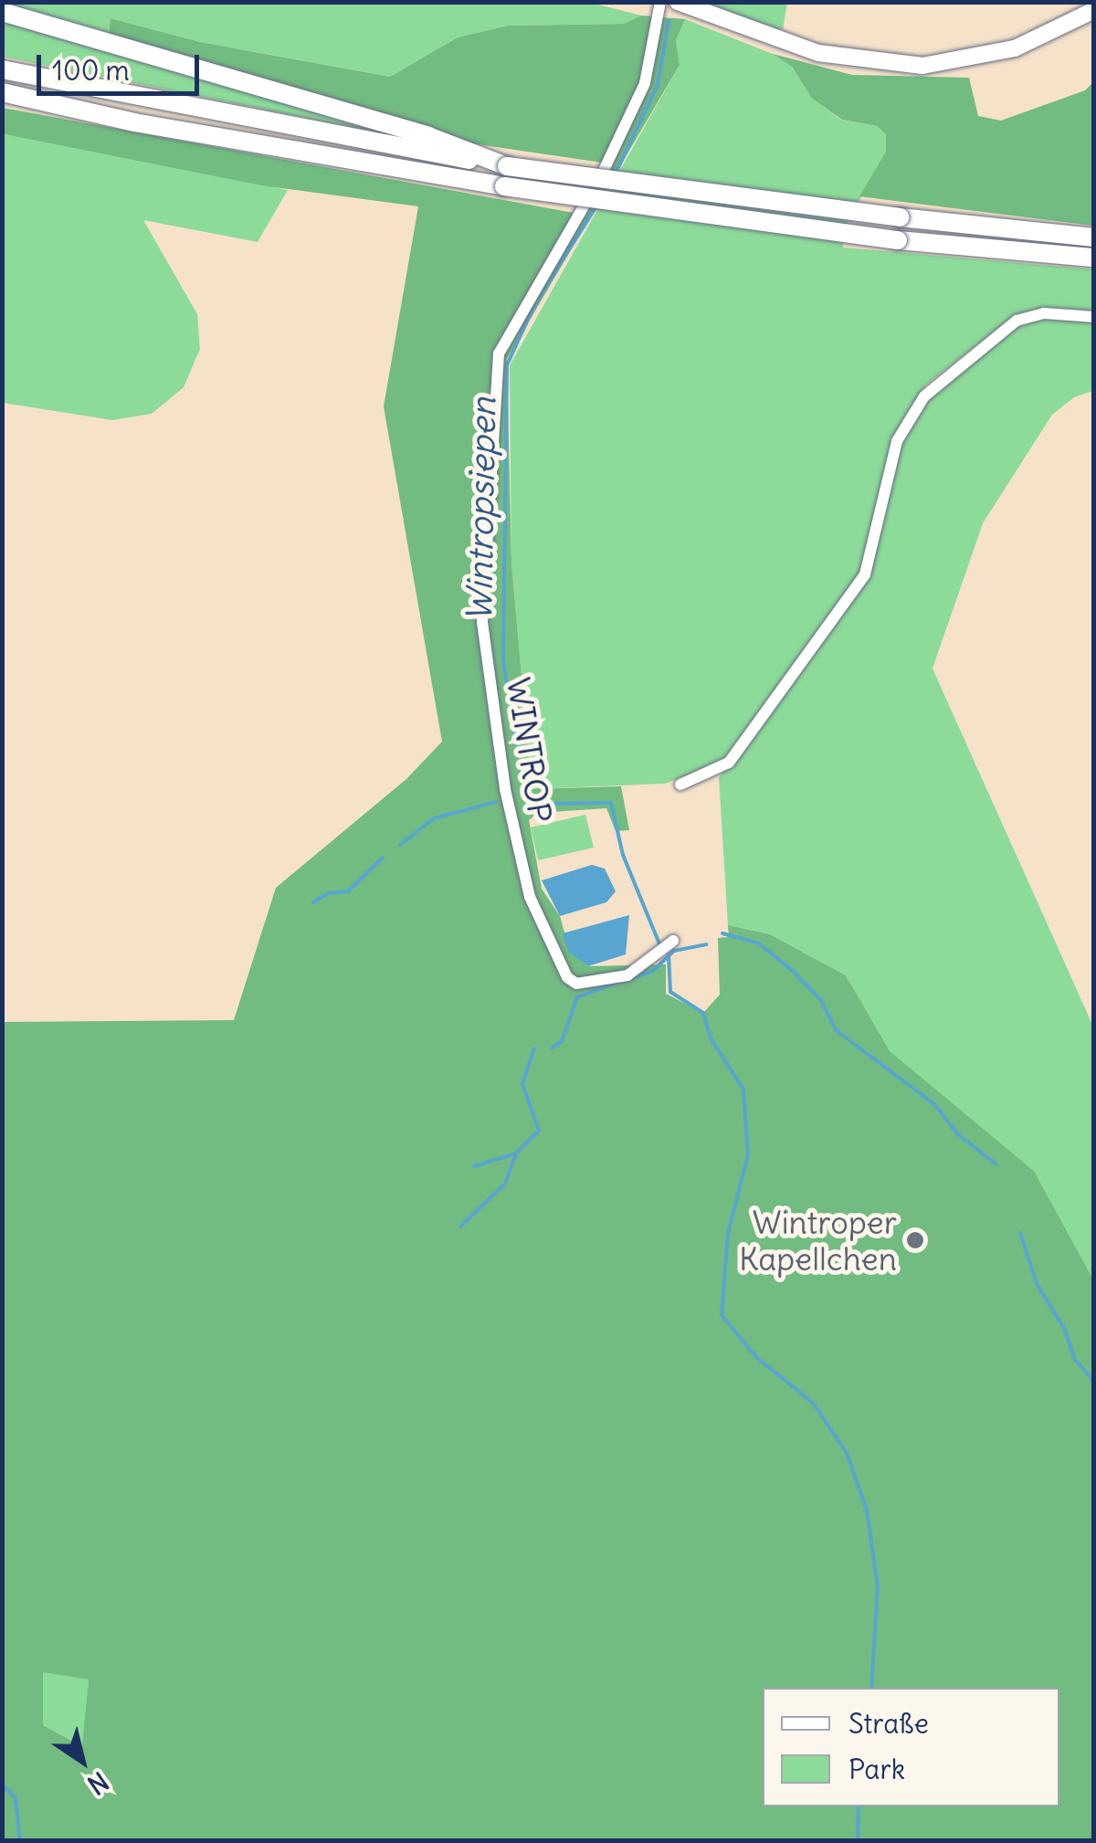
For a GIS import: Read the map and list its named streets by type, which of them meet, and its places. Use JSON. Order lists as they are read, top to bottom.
{
  "streets": {
    "street": ["WINTROP"]
  },
  "water": ["Wintropsiepen"],
  "places": ["Wintroper Kapellchen"],
  "legend": ["Straße", "Park"],
  "scale_bar": "100 m",
  "north": "bottom right"
}
